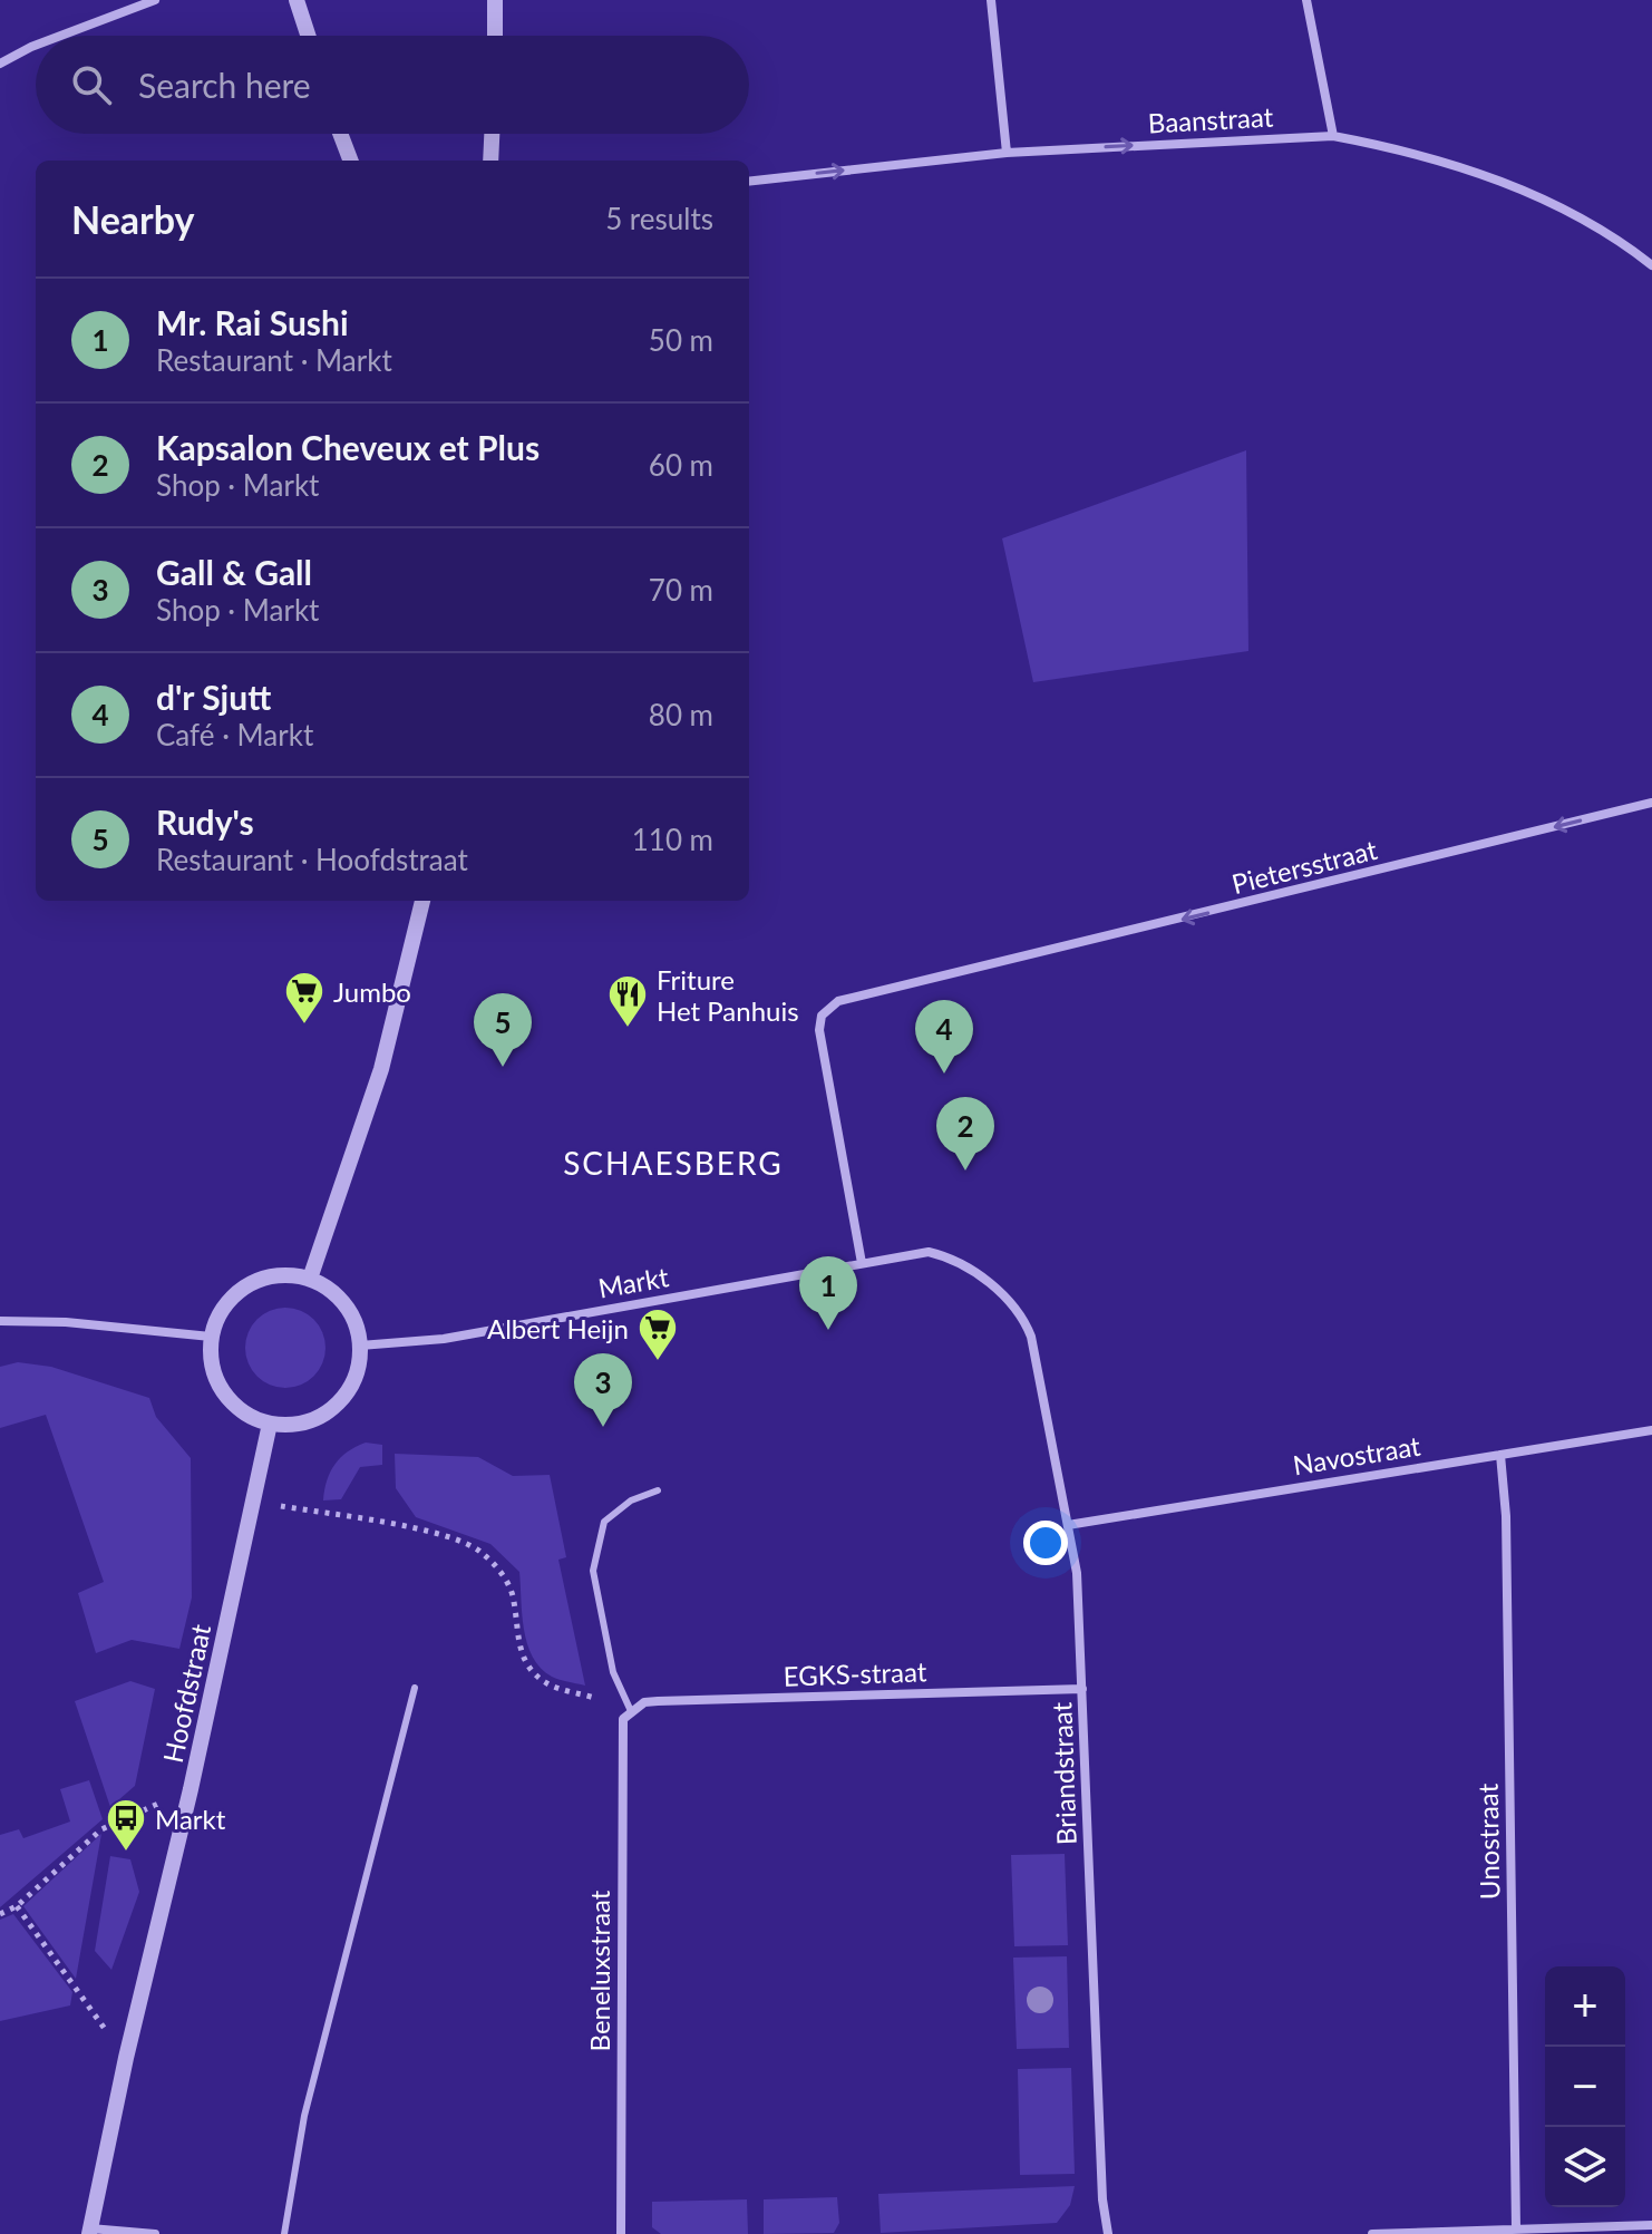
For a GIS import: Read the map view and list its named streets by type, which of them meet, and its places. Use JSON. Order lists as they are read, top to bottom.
{
  "streets": {
    "street": [
      "Baanstraat",
      "Pietersstraat",
      "Markt",
      "Navostraat",
      "EGKS-straat",
      "Hoofdstraat",
      "Briandstraat",
      "Unostraat",
      "Beneluxstraat"
    ]
  },
  "crossings": [
    ["Pietersstraat", "Markt"],
    ["Markt", "Hoofdstraat"],
    ["Markt", "Briandstraat"],
    ["Navostraat", "Briandstraat"],
    ["Navostraat", "Unostraat"],
    ["EGKS-straat", "Briandstraat"],
    ["EGKS-straat", "Beneluxstraat"]
  ],
  "one_way": ["Baanstraat", "Pietersstraat"],
  "districts": ["SCHAESBERG"],
  "places": {
    "supermarket": ["Jumbo", "Albert Heijn"],
    "restaurant": ["Friture Het Panhuis"],
    "bus stop": ["Markt"]
  },
  "page": {
    "search": "Search here",
    "heading": ["Nearby", "5 results"],
    "list": [
      {
        "mark": "1",
        "name": "Mr. Rai Sushi",
        "note": "Restaurant · Markt",
        "value": "50 m"
      },
      {
        "mark": "2",
        "name": "Kapsalon Cheveux et Plus",
        "note": "Shop · Markt",
        "value": "60 m"
      },
      {
        "mark": "3",
        "name": "Gall & Gall",
        "note": "Shop · Markt",
        "value": "70 m"
      },
      {
        "mark": "4",
        "name": "d'r Sjutt",
        "note": "Café · Markt",
        "value": "80 m"
      },
      {
        "mark": "5",
        "name": "Rudy's",
        "note": "Restaurant · Hoofdstraat",
        "value": "110 m"
      }
    ],
    "pins": [
      "5",
      "4",
      "2",
      "1",
      "3"
    ],
    "map_buttons": ["+", "−"]
  }
}
